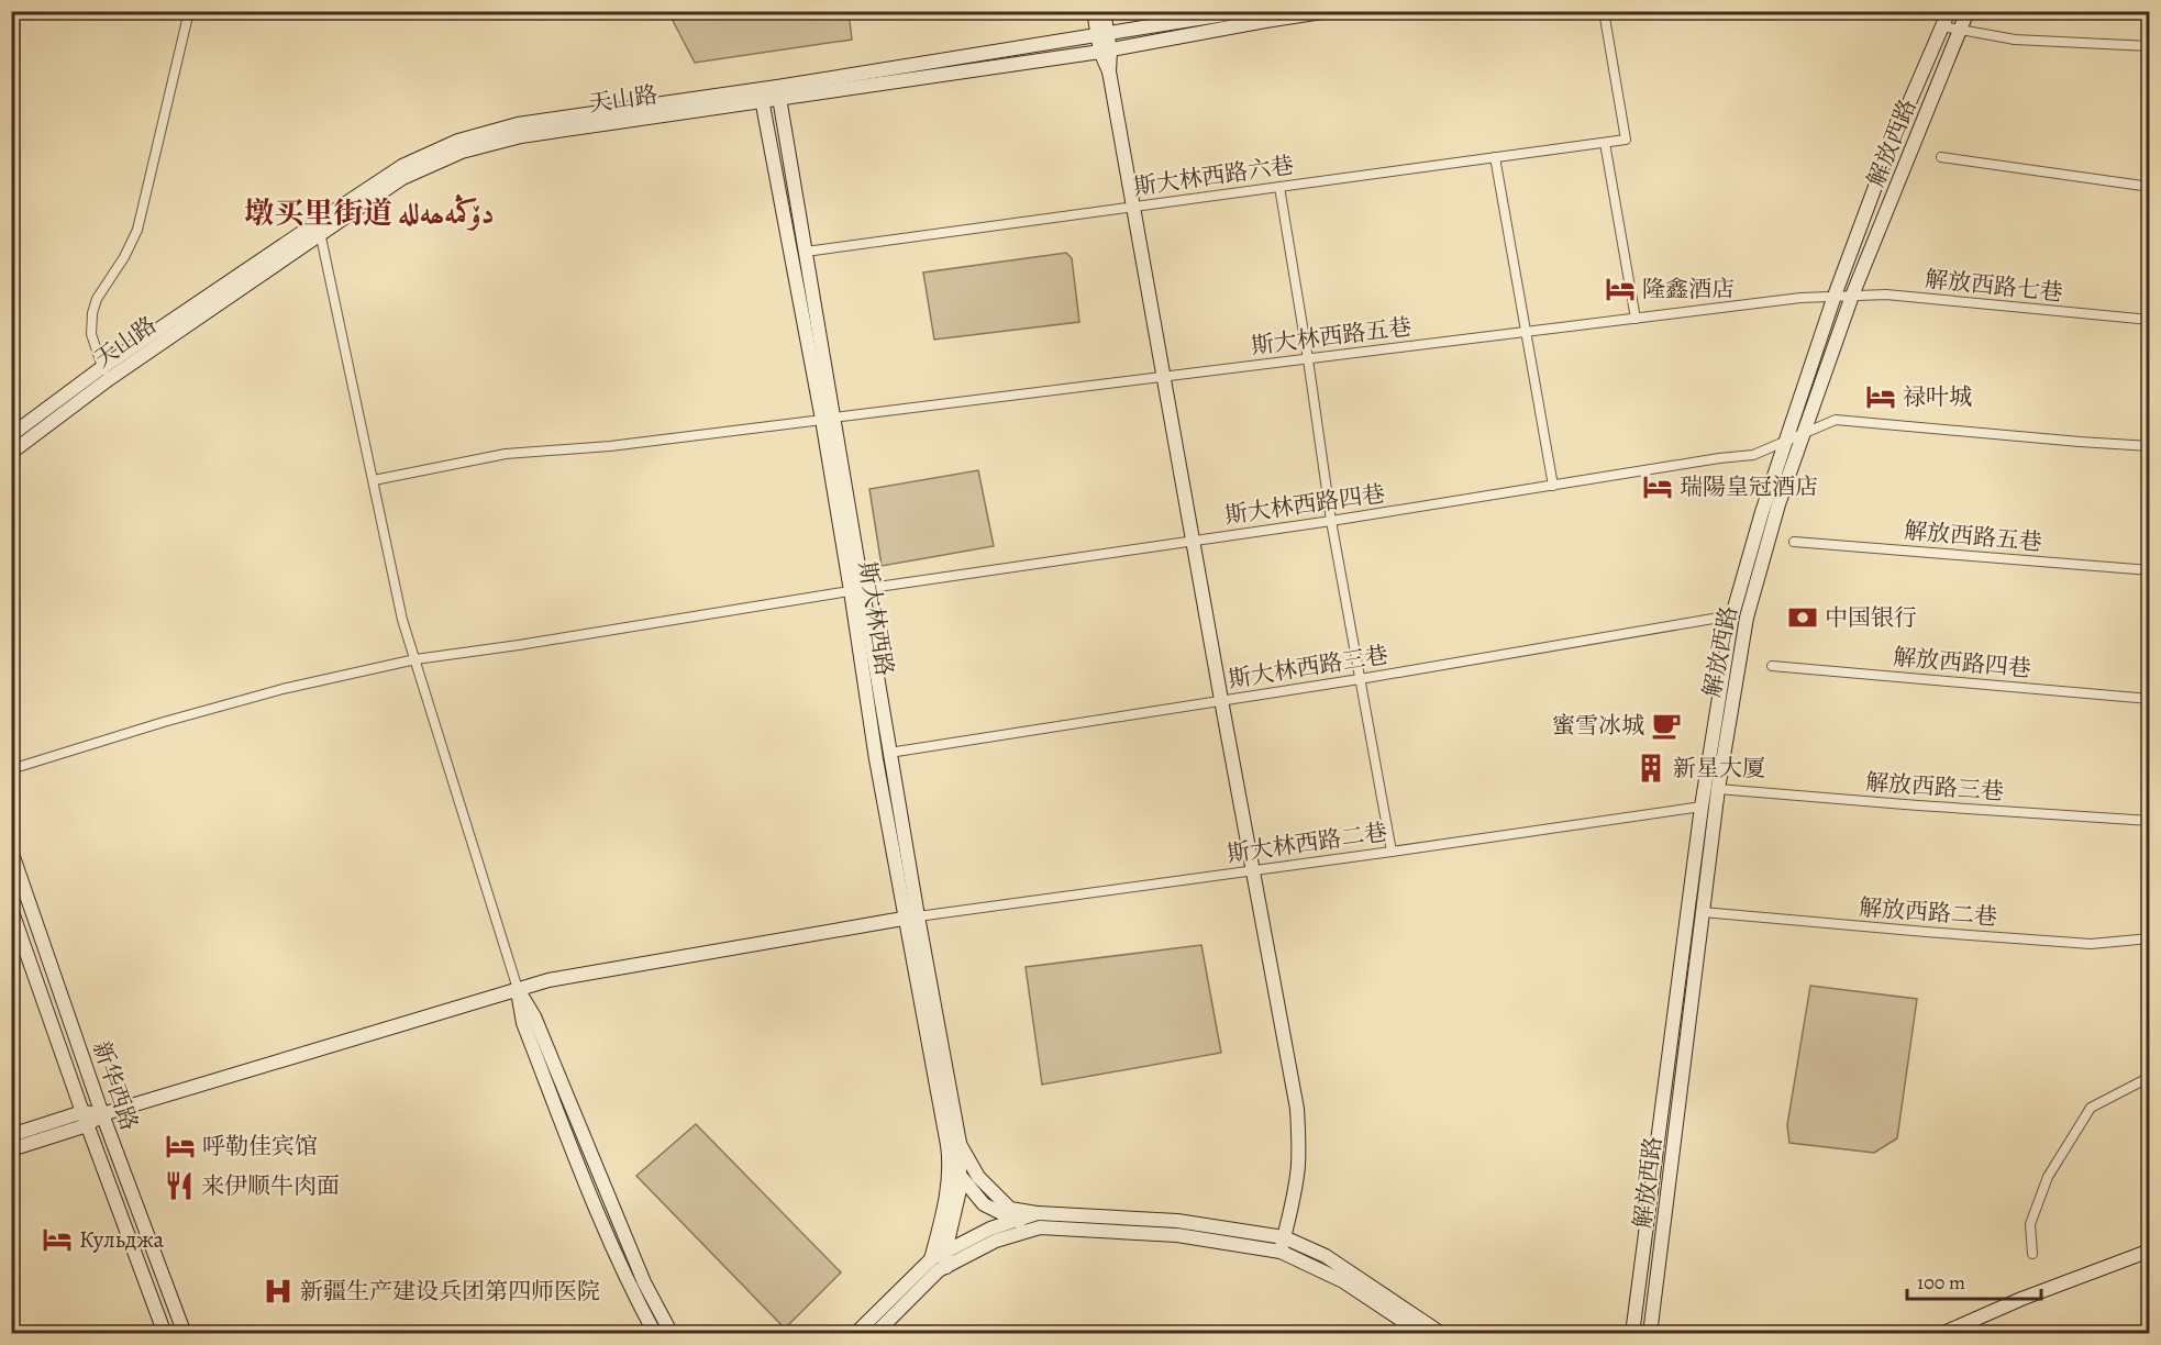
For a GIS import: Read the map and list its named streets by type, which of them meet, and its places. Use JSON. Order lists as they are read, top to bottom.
{
  "streets": {
    "main road": [
      "天山路",
      "解放西路",
      "斯大林西路",
      "新华西路"
    ],
    "street": [
      "斯大林西路六巷",
      "解放西路七巷",
      "斯大林西路五巷",
      "斯大林西路四巷",
      "解放西路五巷",
      "解放西路四巷",
      "斯大林西路三巷",
      "解放西路三巷",
      "斯大林西路二巷",
      "解放西路二巷"
    ]
  },
  "crossings": [
    ["天山路", "斯大林西路"],
    ["解放西路", "解放西路七巷"],
    ["解放西路", "斯大林西路五巷"],
    ["解放西路", "斯大林西路四巷"],
    ["解放西路", "斯大林西路三巷"],
    ["解放西路", "解放西路三巷"],
    ["解放西路", "斯大林西路二巷"],
    ["解放西路", "解放西路二巷"],
    ["斯大林西路六巷", "斯大林西路"],
    ["解放西路七巷", "斯大林西路五巷"],
    ["斯大林西路五巷", "斯大林西路"],
    ["斯大林西路四巷", "斯大林西路"],
    ["斯大林西路", "斯大林西路三巷"],
    ["斯大林西路", "斯大林西路二巷"]
  ],
  "districts": ["墩买里街道 دۆڭمەھەللە"],
  "places": {
    "hotel": [
      "隆鑫酒店",
      "禄叶城",
      "瑞陽皇冠酒店",
      "呼勒佳宾馆",
      "Кульджа"
    ],
    "bank": ["中国银行"],
    "cafe": ["蜜雪冰城"],
    "building": ["新星大厦"],
    "restaurant": ["来伊顺牛肉面"],
    "hospital": ["新疆生产建设兵团第四师医院"]
  },
  "scale_bar": "100 m"
}
